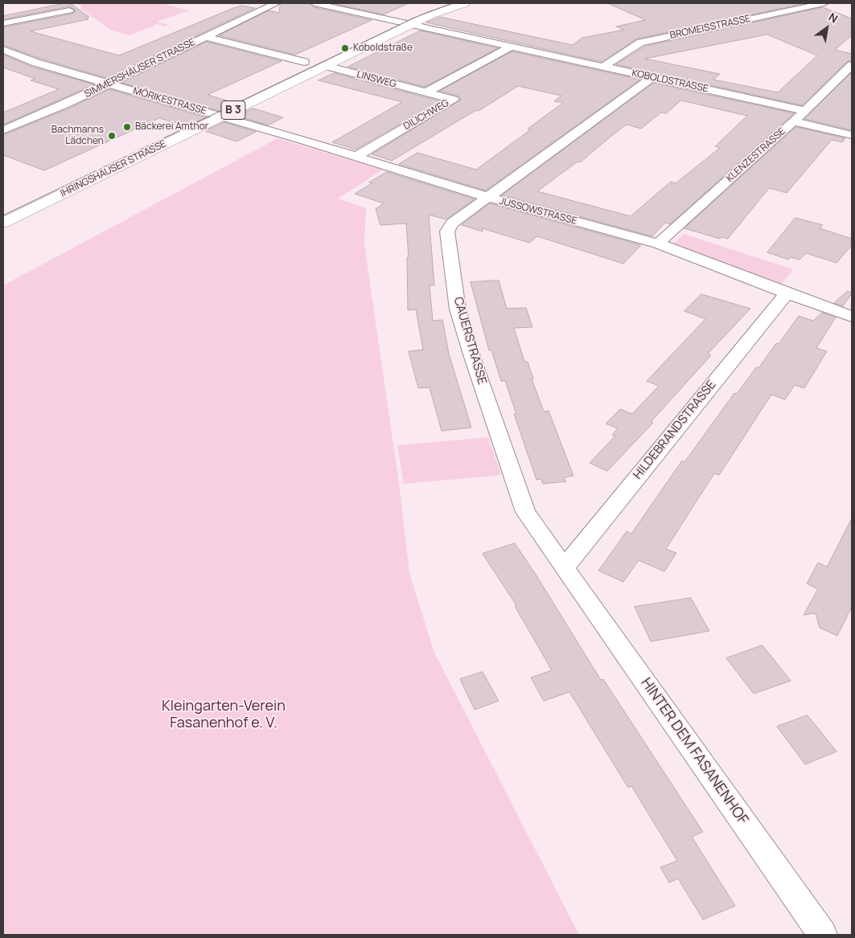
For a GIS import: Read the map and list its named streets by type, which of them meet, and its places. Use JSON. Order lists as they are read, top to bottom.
{
  "streets": {
    "main road": ["B 3", "IHRINGSHÄUSER STRASSE"],
    "street": [
      "BROMEISSTRASSE",
      "SIMMERSHÄUSER STRASSE",
      "LINSWEG",
      "KOBOLDSTRASSE",
      "MÖRIKESTRASSE",
      "DILICHWEG",
      "KLENZESTRASSE",
      "JUSSOWSTRASSE",
      "CAUERSTRASSE",
      "HILDEBRANDSTRASSE",
      "HINTER DEM FASANENHOF"
    ]
  },
  "crossings": [
    ["BROMEISSTRASSE", "KOBOLDSTRASSE"],
    ["SIMMERSHÄUSER STRASSE", "MÖRIKESTRASSE"],
    ["LINSWEG", "DILICHWEG"],
    ["LINSWEG", "IHRINGSHÄUSER STRASSE"],
    ["KOBOLDSTRASSE", "DILICHWEG"],
    ["KOBOLDSTRASSE", "KLENZESTRASSE"],
    ["KOBOLDSTRASSE", "IHRINGSHÄUSER STRASSE"],
    ["KOBOLDSTRASSE", "CAUERSTRASSE"],
    ["MÖRIKESTRASSE", "IHRINGSHÄUSER STRASSE"],
    ["DILICHWEG", "JUSSOWSTRASSE"],
    ["KLENZESTRASSE", "JUSSOWSTRASSE"],
    ["IHRINGSHÄUSER STRASSE", "JUSSOWSTRASSE"],
    ["JUSSOWSTRASSE", "CAUERSTRASSE"],
    ["JUSSOWSTRASSE", "HILDEBRANDSTRASSE"],
    ["CAUERSTRASSE", "HILDEBRANDSTRASSE"],
    ["CAUERSTRASSE", "HINTER DEM FASANENHOF"],
    ["HILDEBRANDSTRASSE", "HINTER DEM FASANENHOF"]
  ],
  "parks": ["Kleingarten-Verein Fasanenhof e. V."],
  "places": ["Koboldstraße", "Bäckerei Amthor", "Bachmanns Lädchen"],
  "north": "top right"
}
